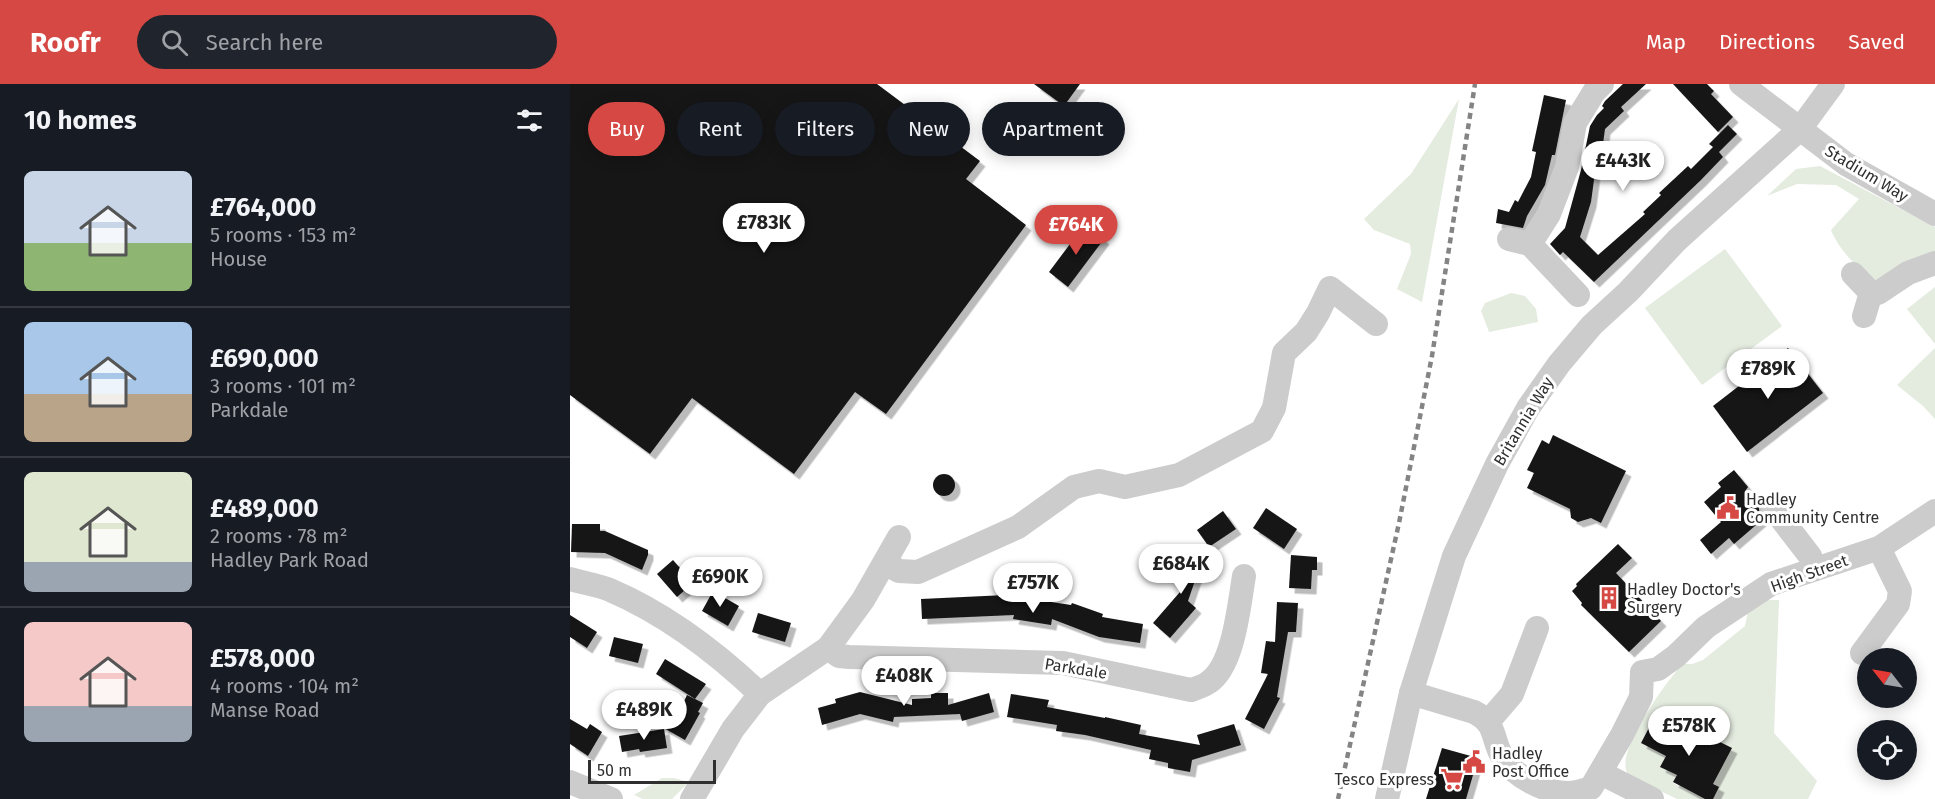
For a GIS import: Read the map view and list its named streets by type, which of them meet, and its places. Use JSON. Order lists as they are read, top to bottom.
{
  "streets": {
    "street": [
      "Stadium Way",
      "Britannia Way",
      "High Street",
      "Parkdale"
    ]
  },
  "crossings": [
    ["Stadium Way", "Britannia Way"]
  ],
  "places": {
    "public building": ["Hadley Community Centre", "Hadley Post Office"],
    "building": ["Hadley Doctor's Surgery"],
    "supermarket": ["Tesco Express"]
  },
  "scale_bar": "50 m",
  "north": "top left",
  "page": {
    "header": "Roofr",
    "search": "Search here",
    "nav": ["Map", "Directions", "Saved"],
    "heading": "10 homes",
    "chip": [
      "Buy",
      "Rent",
      "Filters",
      "New",
      "Apartment"
    ],
    "price": [
      "£443K",
      "£783K",
      "£764K",
      "£789K",
      "£684K",
      "£690K",
      "£757K",
      "£408K",
      "£489K",
      "£578K"
    ],
    "list": [
      {
        "name": "£764,000",
        "note": "5 rooms · 153 m² · House"
      },
      {
        "name": "£690,000",
        "note": "3 rooms · 101 m² · Parkdale"
      },
      {
        "name": "£489,000",
        "note": "2 rooms · 78 m² · Hadley Park Road"
      },
      {
        "name": "£578,000",
        "note": "4 rooms · 104 m² · Manse Road"
      }
    ],
    "scale": "50 m"
  }
}
